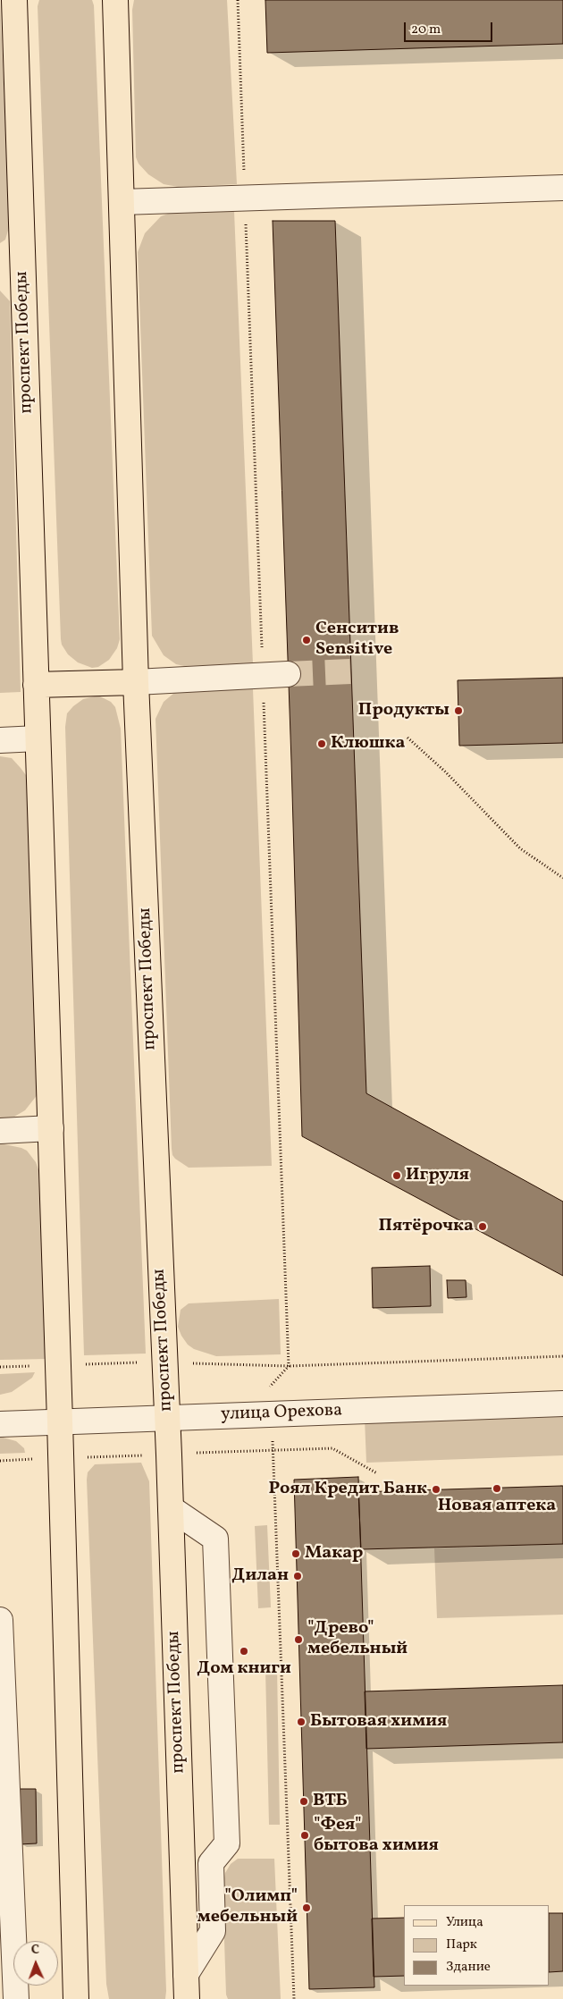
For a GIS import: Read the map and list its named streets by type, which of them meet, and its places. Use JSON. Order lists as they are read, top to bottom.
{
  "streets": {
    "main road": ["проспект Победы"],
    "street": ["улица Орехова"]
  },
  "crossings": [
    ["проспект Победы", "улица Орехова"]
  ],
  "places": [
    "Сенситив Sensitive",
    "Продукты",
    "Клюшка",
    "Игруля",
    "Пятёрочка",
    "Новая аптека",
    "Роял Кредит Банк",
    "Макар",
    "Дилан",
    "\"Древо\" мебельный",
    "Дом книги",
    "Бытовая химия",
    "ВТБ",
    "\"Фея\" бытова химия",
    "\"Олимп\" мебельный"
  ],
  "legend": ["Улица", "Парк", "Здание"],
  "scale_bar": "20 m",
  "north": "top"
}
